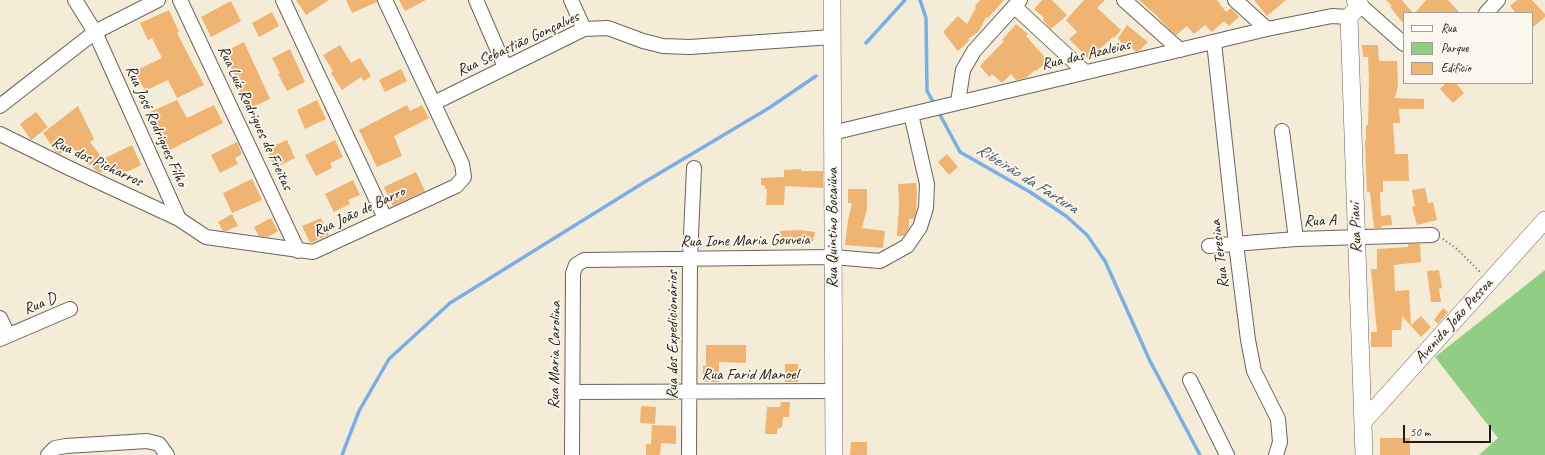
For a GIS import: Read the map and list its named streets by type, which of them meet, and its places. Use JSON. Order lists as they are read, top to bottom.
{
  "streets": {
    "street": [
      "Rua Sebastião Gonçalves",
      "Rua das Azaleias",
      "Rua Luíz Rodrigues de Freitas",
      "Rua José Rodrigues Filho",
      "Rua dos Picharros",
      "Rua João de Barro",
      "Rua A",
      "Rua Quintino Bocaiúva",
      "Rua Piauí",
      "Rua Ione Maria Gouveia",
      "Rua Teresina",
      "Rua D",
      "Avenida João Pessoa",
      "Rua dos Expedicionários",
      "Rua Maria Carolina",
      "Rua Farid Manoel"
    ]
  },
  "crossings": [
    ["Rua Sebastião Gonçalves", "Rua João de Barro"],
    ["Rua Sebastião Gonçalves", "Rua Quintino Bocaiúva"],
    ["Rua das Azaleias", "Rua Quintino Bocaiúva"],
    ["Rua das Azaleias", "Rua Piauí"],
    ["Rua das Azaleias", "Rua Ione Maria Gouveia"],
    ["Rua das Azaleias", "Rua Teresina"],
    ["Rua Luíz Rodrigues de Freitas", "Rua João de Barro"],
    ["Rua José Rodrigues Filho", "Rua dos Picharros"],
    ["Rua José Rodrigues Filho", "Rua João de Barro"],
    ["Rua A", "Rua Piauí"],
    ["Rua A", "Rua Teresina"],
    ["Rua Quintino Bocaiúva", "Rua Ione Maria Gouveia"],
    ["Rua Quintino Bocaiúva", "Rua Farid Manoel"],
    ["Rua Piauí", "Avenida João Pessoa"],
    ["Rua Ione Maria Gouveia", "Rua dos Expedicionários"],
    ["Rua Ione Maria Gouveia", "Rua Maria Carolina"],
    ["Rua dos Expedicionários", "Rua Farid Manoel"],
    ["Rua Maria Carolina", "Rua Farid Manoel"]
  ],
  "water": ["Ribeirão da Fartura"],
  "legend": ["Rua", "Parque", "Edifício"],
  "scale_bar": "50 m"
}
